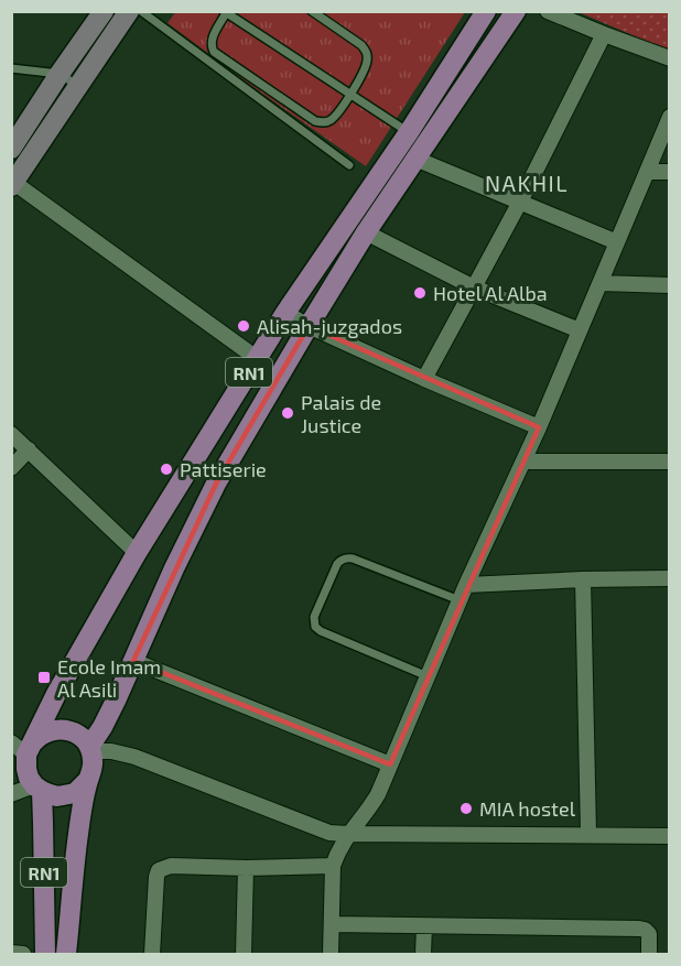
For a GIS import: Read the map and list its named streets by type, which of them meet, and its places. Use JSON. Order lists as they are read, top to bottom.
{
  "streets": {
    "main road": ["RN1"]
  },
  "districts": ["NAKHIL"],
  "places": {
    "other": [
      "Hotel Al Alba",
      "Alisah-juzgados",
      "Palais de Justice",
      "Pattiserie",
      "MIA hostel"
    ],
    "transit": ["Ecole Imam Al Asili"]
  }
}
